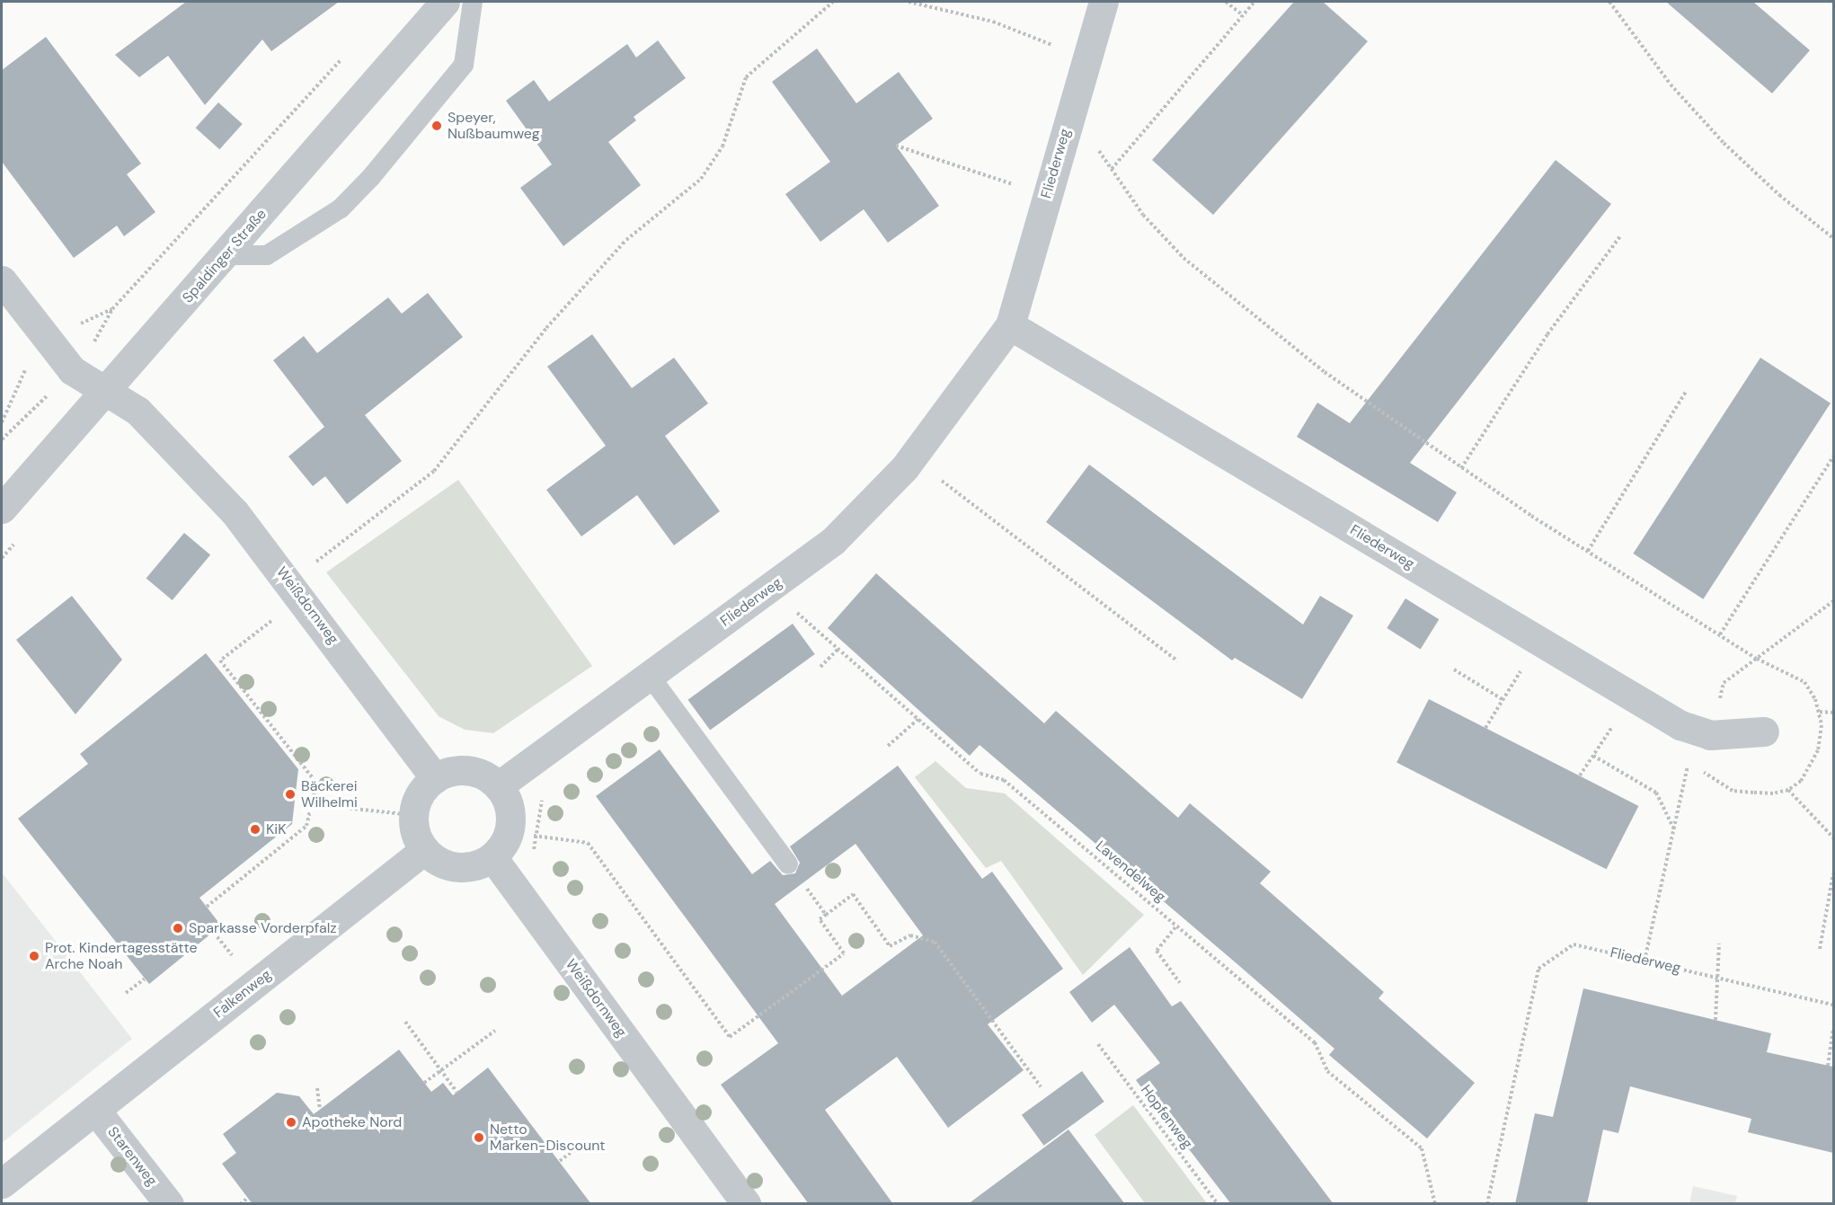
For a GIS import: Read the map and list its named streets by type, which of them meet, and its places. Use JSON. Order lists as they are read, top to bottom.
{
  "streets": {
    "street": [
      "Fliederweg",
      "Spaldinger Straße",
      "Weißdornweg",
      "Falkenweg",
      "Starenweg"
    ],
    "path": ["Lavendelweg", "Hopfenweg"]
  },
  "crossings": [
    ["Fliederweg", "Weißdornweg"],
    ["Fliederweg", "Lavendelweg"],
    ["Fliederweg", "Falkenweg"],
    ["Spaldinger Straße", "Weißdornweg"],
    ["Weißdornweg", "Falkenweg"],
    ["Falkenweg", "Starenweg"]
  ],
  "places": [
    "Speyer, Nußbaumweg",
    "Bäckerei Wilhelmi",
    "KiK",
    "Sparkasse Vorderpfalz",
    "Prot. Kindertagesstätte Arche Noah",
    "Apotheke Nord",
    "Netto Marken-Discount"
  ]
}
